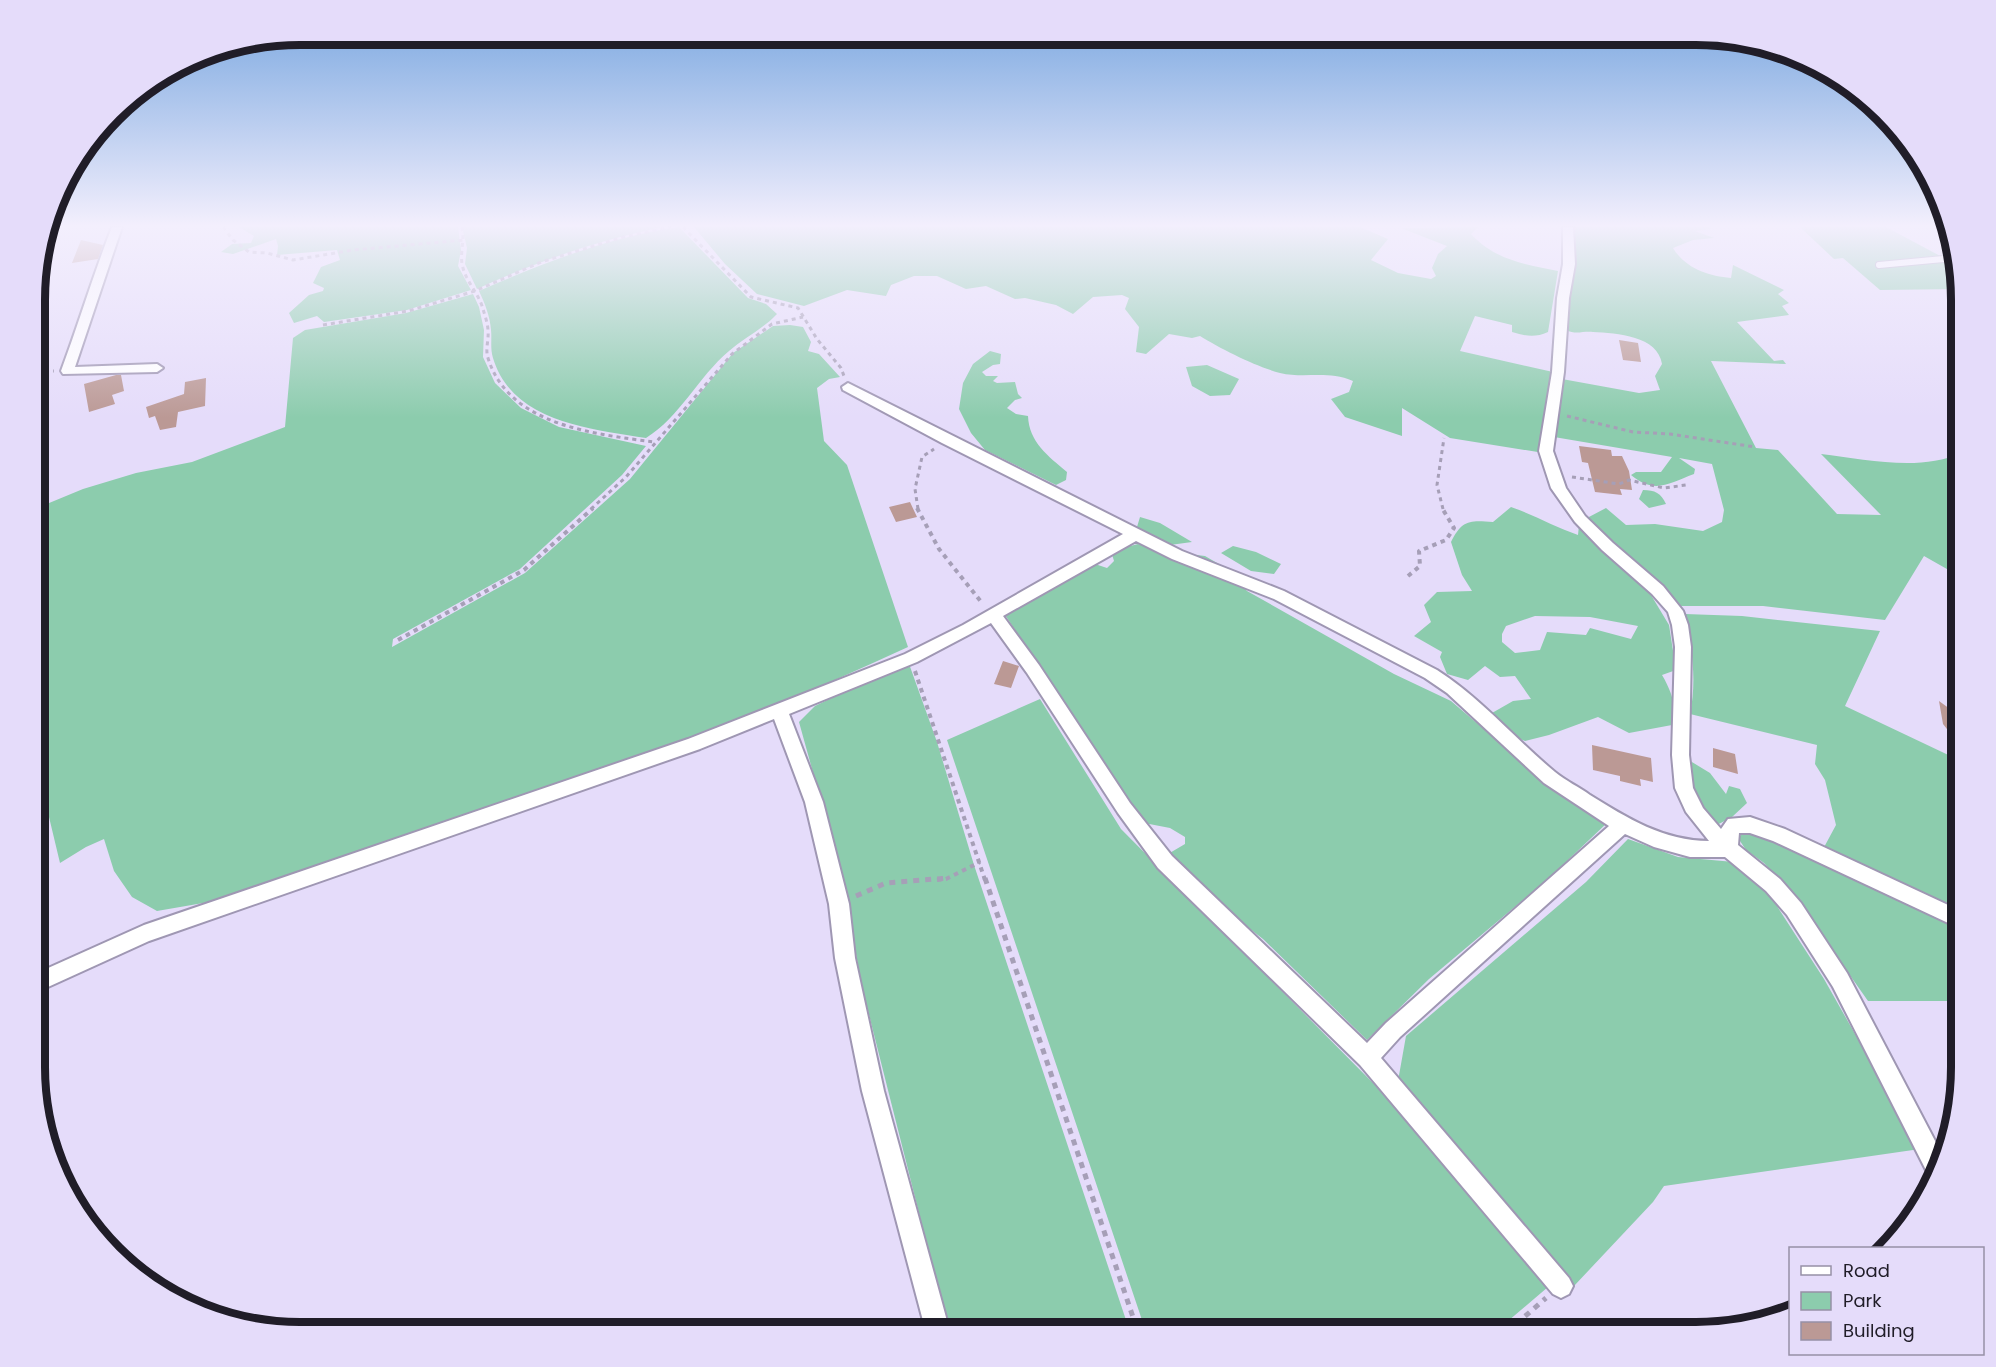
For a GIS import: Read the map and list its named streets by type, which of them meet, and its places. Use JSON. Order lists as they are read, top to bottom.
{
  "legend": ["Road", "Park", "Building"]
}
